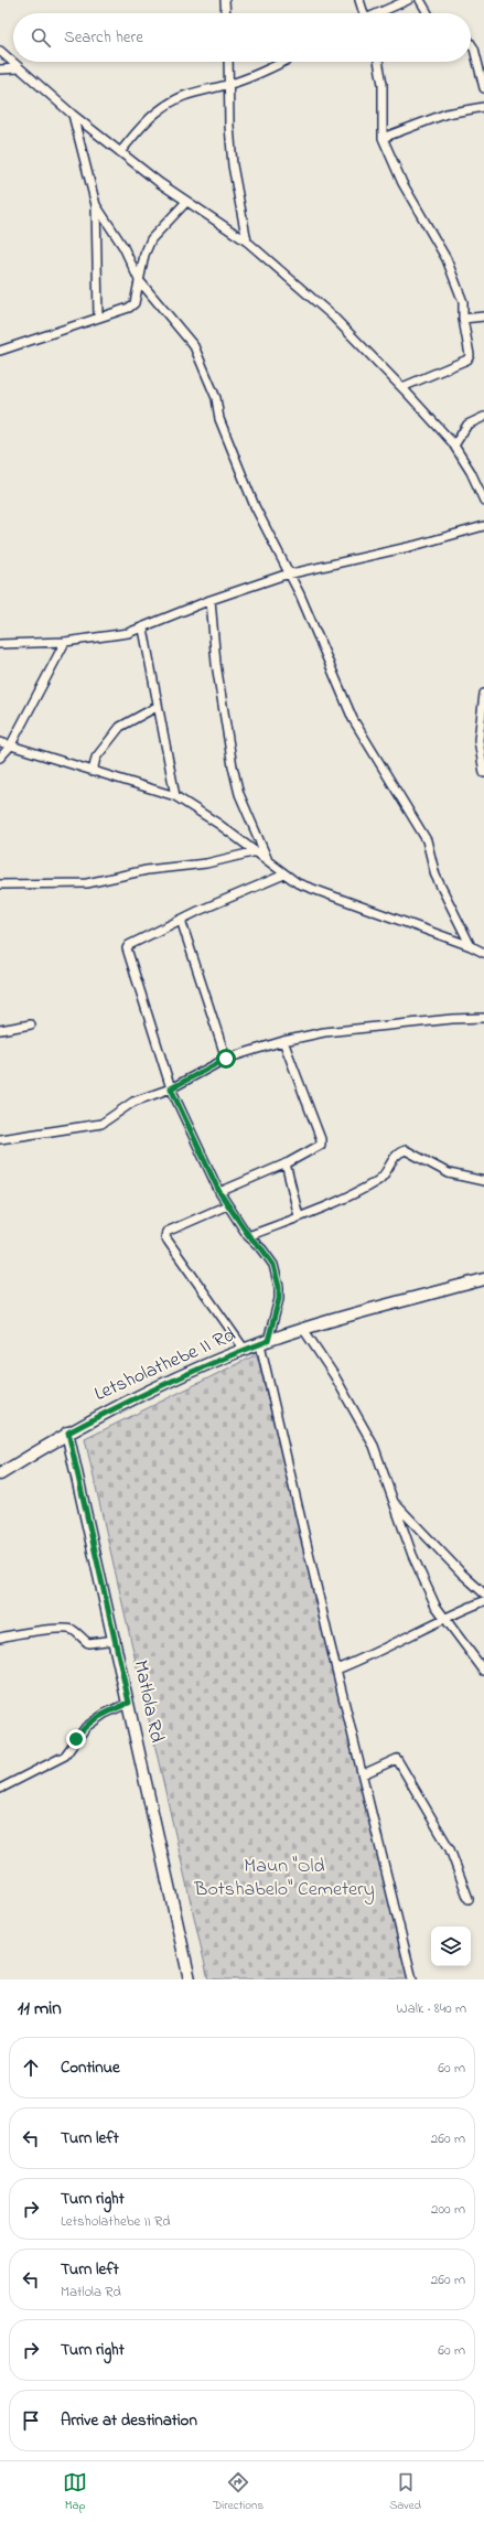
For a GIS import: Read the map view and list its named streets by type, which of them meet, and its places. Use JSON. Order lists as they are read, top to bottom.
{
  "streets": {
    "street": ["Letsholathebe II Rd", "Matlola Rd"]
  },
  "crossings": [
    ["Letsholathebe II Rd", "Matlola Rd"]
  ],
  "parks": ["Maun \"Old Botshabelo\" Cemetery"],
  "page": {
    "search": "Search here",
    "heading": ["11 min", "Walk · 840 m"],
    "list": [
      ["Continue", "60 m"],
      ["Turn left", "260 m"],
      ["Turn right", "Letsholathebe II Rd", "200 m"],
      ["Turn left", "Matlola Rd", "260 m"],
      ["Turn right", "60 m"],
      "Arrive at destination"
    ],
    "nav": ["Map", "Directions", "Saved"]
  }
}
